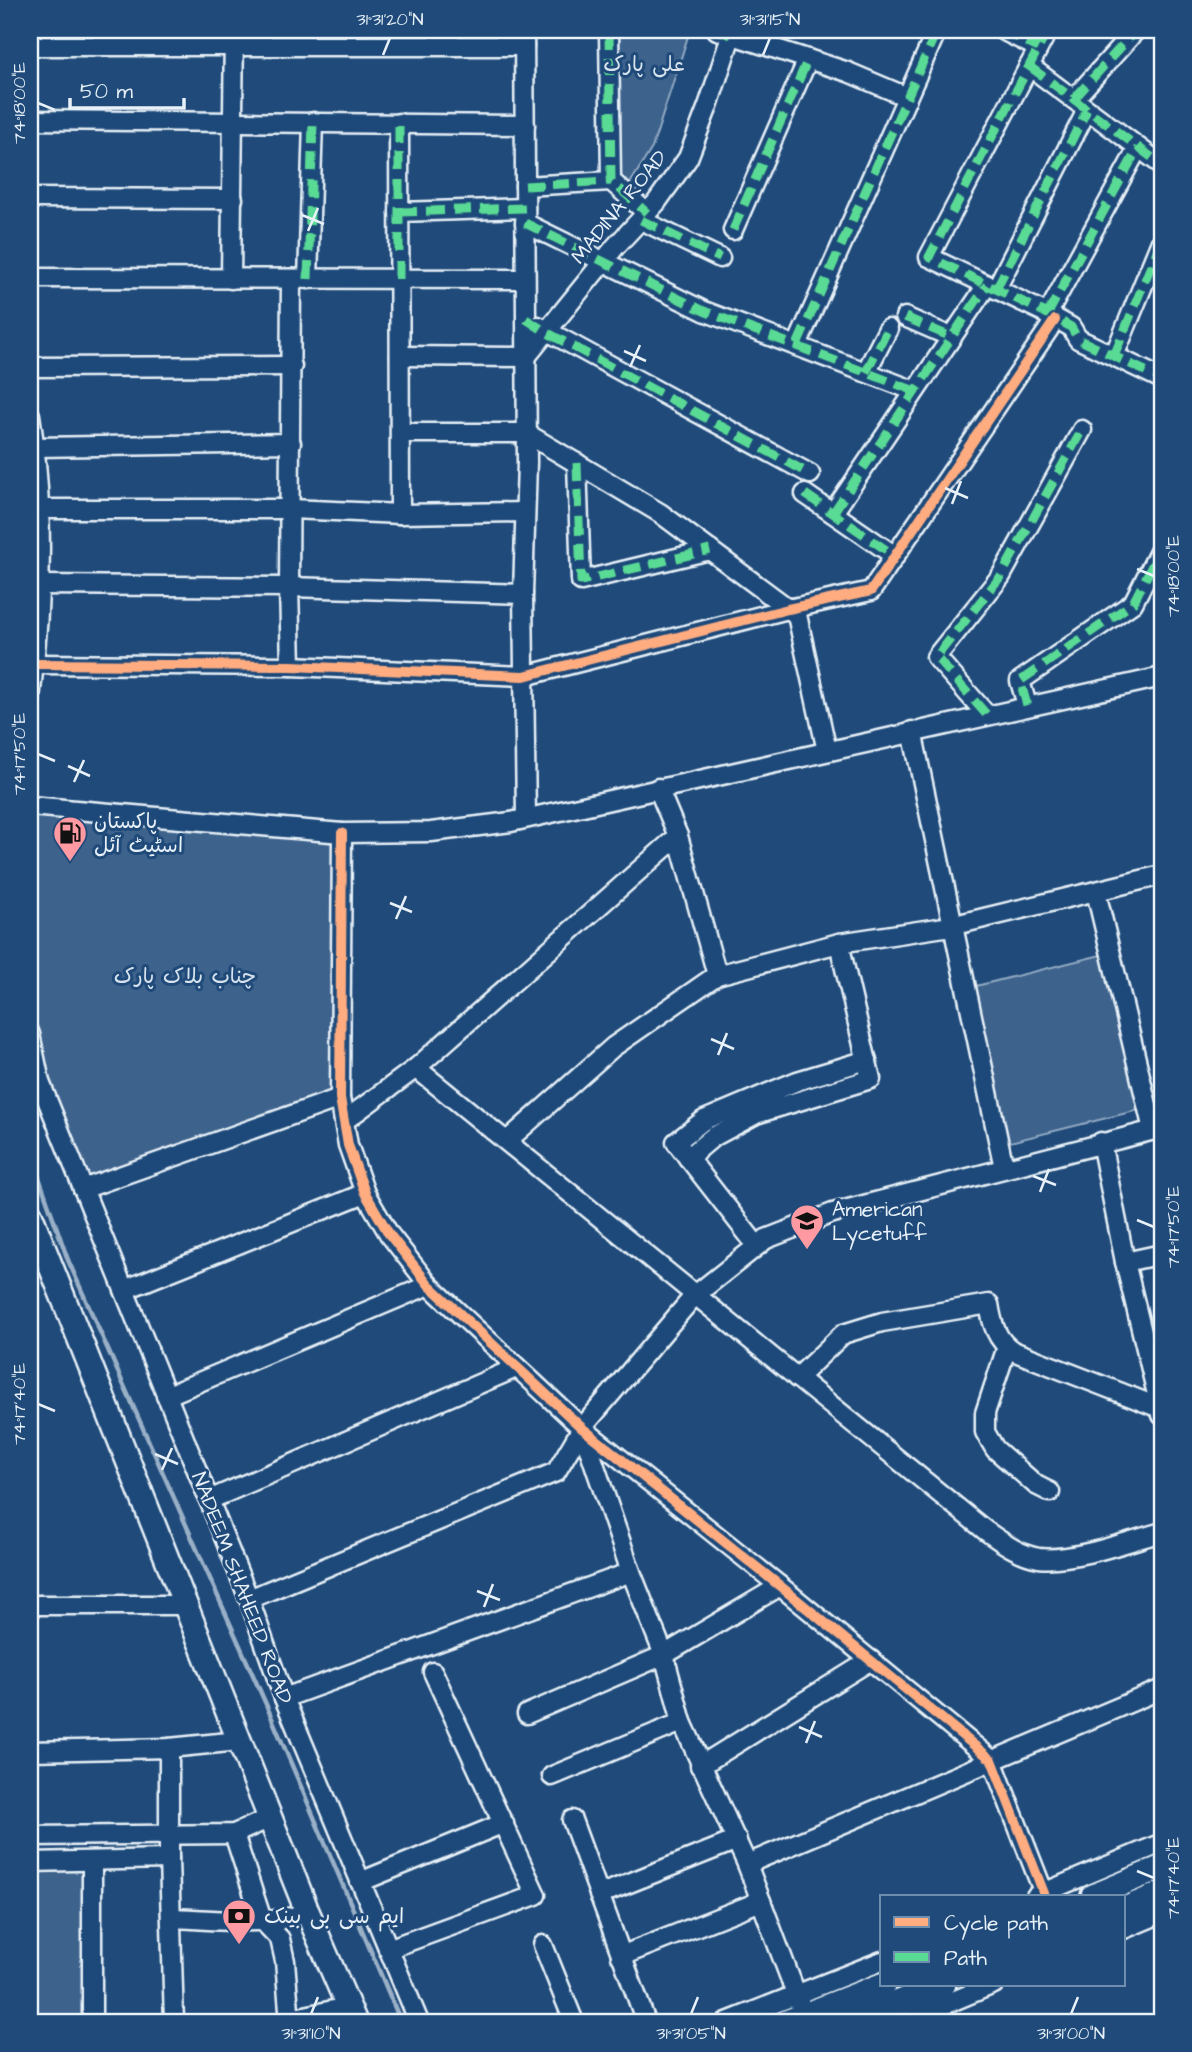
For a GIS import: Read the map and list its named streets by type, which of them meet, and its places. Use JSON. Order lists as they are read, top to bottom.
{
  "streets": {
    "street": ["MADINA ROAD", "NADEEM SHAHEED ROAD"]
  },
  "parks": ["علی پارک", "چناب بلاک پارک"],
  "places": {
    "fuel station": ["پاکستان اسٹیٹ آئل"],
    "school or university": ["American Lycetuff"],
    "bank": ["ایم سی بی بینک"]
  },
  "legend": ["Cycle path", "Path"],
  "scale_bar": "50 m",
  "coordinates": [
    "31°31'20\"N",
    "31°31'15\"N",
    "74°18'00\"E",
    "74°17'50\"E",
    "74°17'40\"E",
    "31°31'10\"N",
    "31°31'05\"N",
    "31°31'00\"N"
  ]
}
